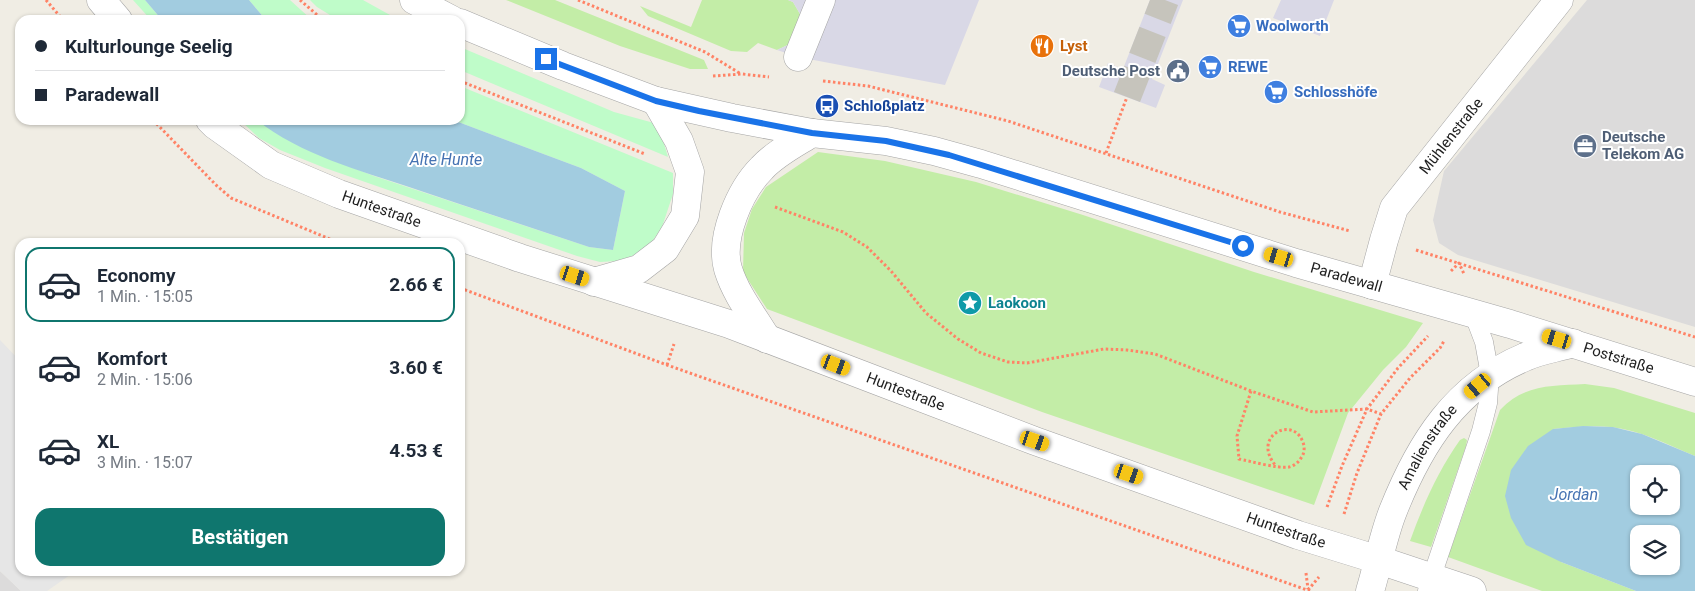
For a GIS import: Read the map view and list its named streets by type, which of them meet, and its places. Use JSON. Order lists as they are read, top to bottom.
{
  "streets": {
    "street": [
      "Mühlenstraße",
      "Huntestraße",
      "Paradewall",
      "Poststraße",
      "Amalienstraße"
    ]
  },
  "crossings": [
    ["Mühlenstraße", "Paradewall"],
    ["Huntestraße", "Amalienstraße"],
    ["Paradewall", "Poststraße"],
    ["Poststraße", "Amalienstraße"]
  ],
  "water": ["Alte Hunte", "Jordan"],
  "places": {
    "supermarket": ["Woolworth", "REWE", "Schlosshöfe"],
    "restaurant": ["Lyst"],
    "public building": ["Deutsche Post"],
    "bus stop": ["Schloßplatz"],
    "office": ["Deutsche Telekom AG"],
    "place": ["Laokoon"]
  },
  "page": {
    "banner": ["Kulturlounge Seelig", "Paradewall"],
    "list": [
      {
        "name": "Economy",
        "note": "1 Min. · 15:05",
        "value": "2.66 €"
      },
      {
        "name": "Komfort",
        "note": "2 Min. · 15:06",
        "value": "3.60 €"
      },
      {
        "name": "XL",
        "note": "3 Min. · 15:07",
        "value": "4.53 €"
      }
    ],
    "buttons": "Bestätigen"
  }
}
